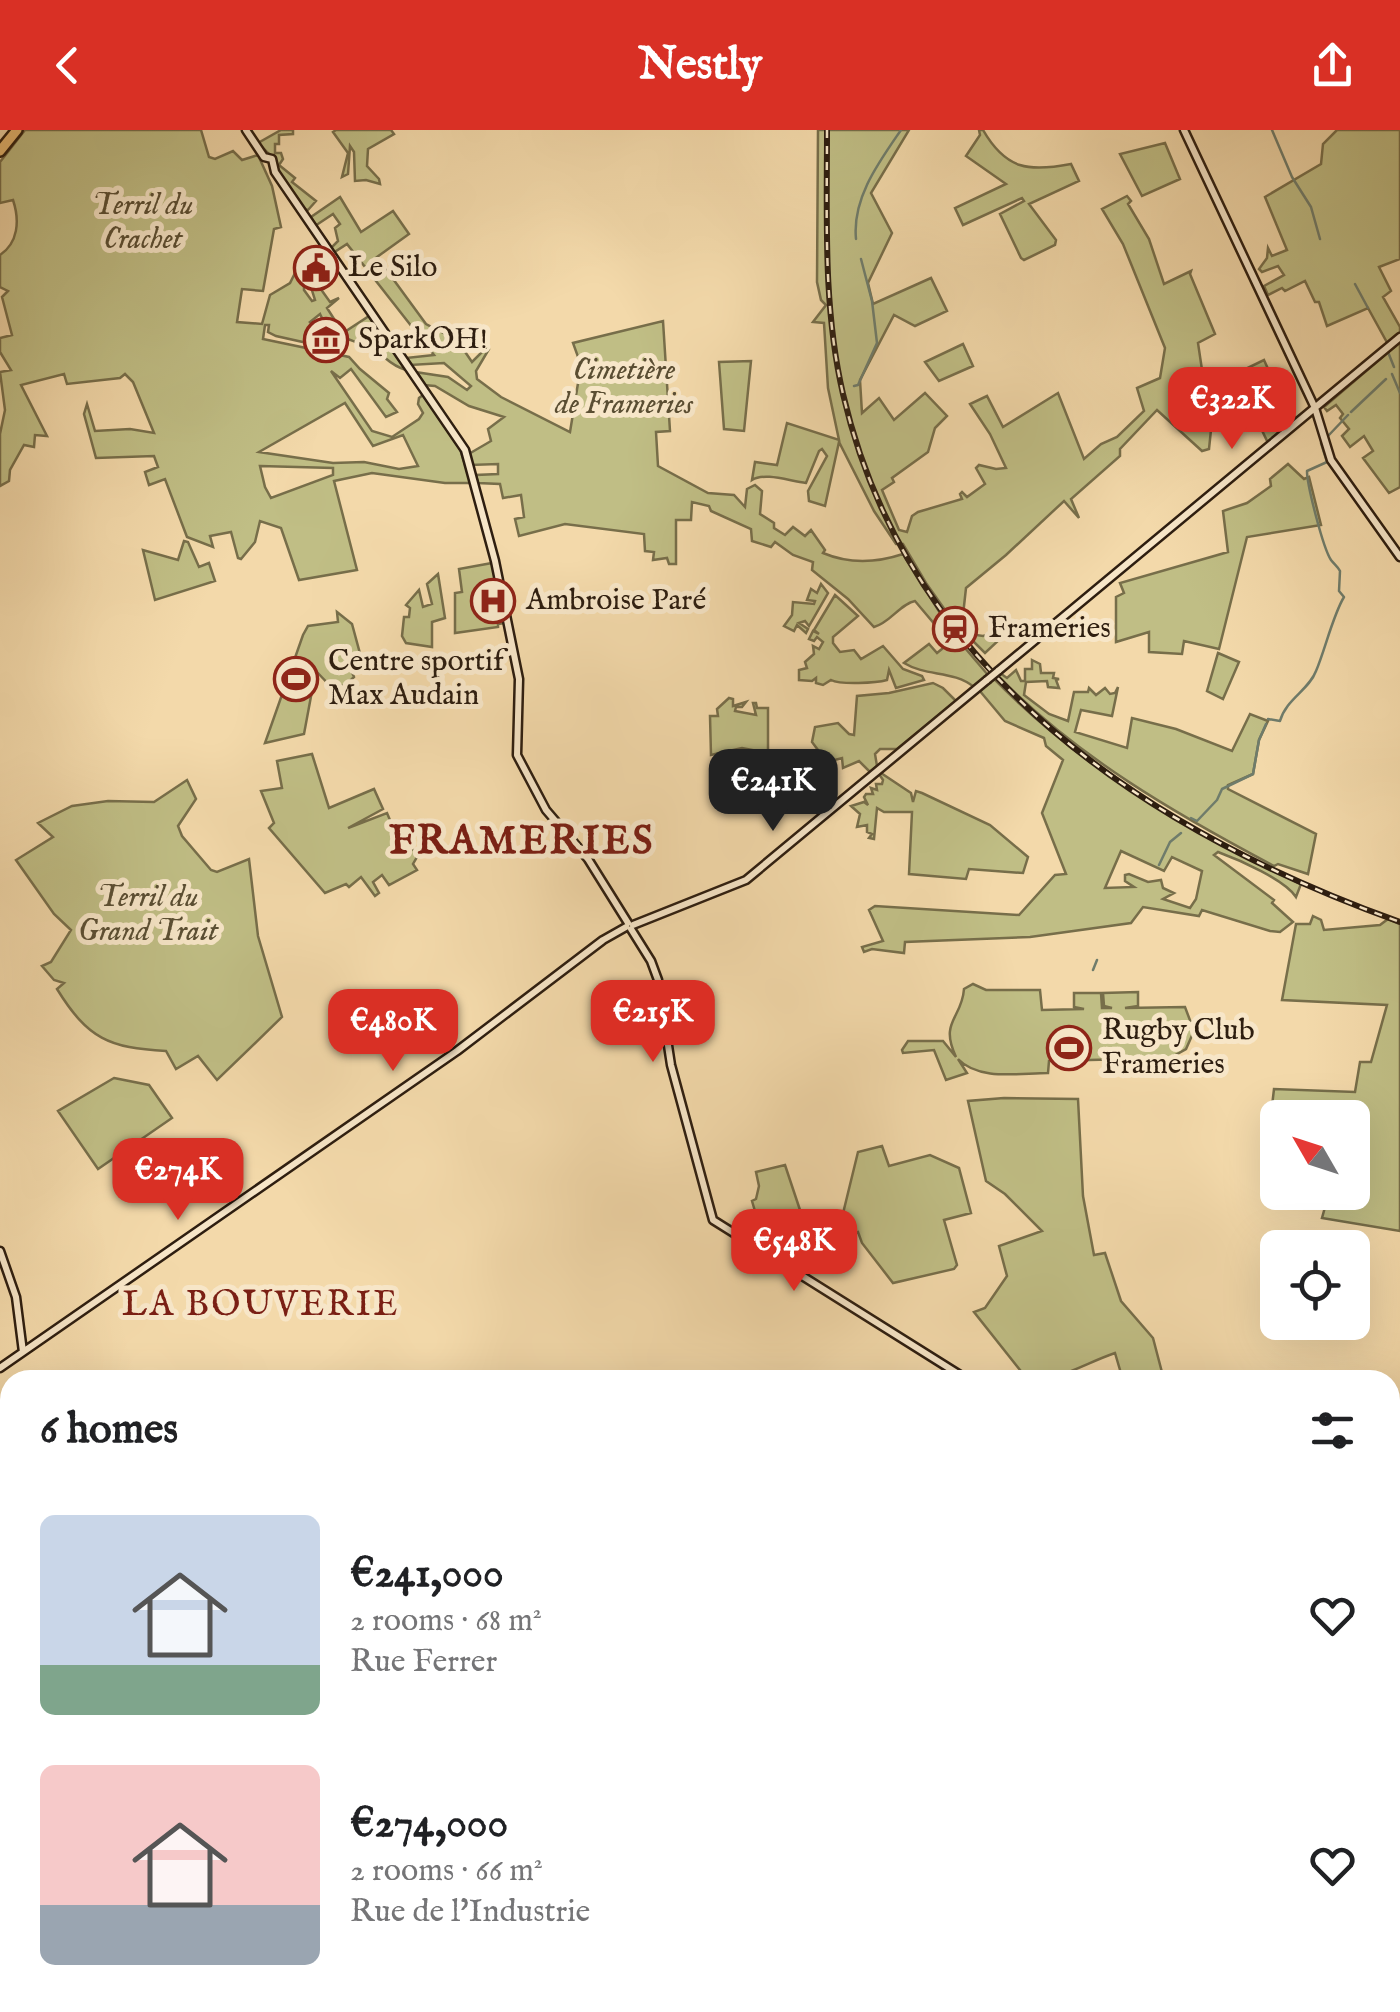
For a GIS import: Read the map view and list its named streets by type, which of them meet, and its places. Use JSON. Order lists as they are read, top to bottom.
{
  "districts": ["FRAMERIES", "LA BOUVERIE"],
  "parks": ["Terril du Crachet", "Cimetière de Frameries", "Terril du Grand Trait"],
  "places": {
    "public building": ["Le Silo"],
    "museum": ["SparkOH!"],
    "hospital": ["Ambroise Paré"],
    "station": ["Frameries"],
    "sports": ["Centre sportif Max Audain", "Rugby Club Frameries"]
  },
  "north": "top left",
  "page": {
    "header": "Nestly",
    "price": [
      "€322K",
      "€241K",
      "€215K",
      "€480K",
      "€274K",
      "€548K"
    ],
    "heading": "6 homes",
    "list": [
      {
        "name": "€241,000",
        "note": "2 rooms · 68 m² · Rue Ferrer"
      },
      {
        "name": "€274,000",
        "note": "2 rooms · 66 m² · Rue de l'Industrie"
      }
    ]
  }
}
